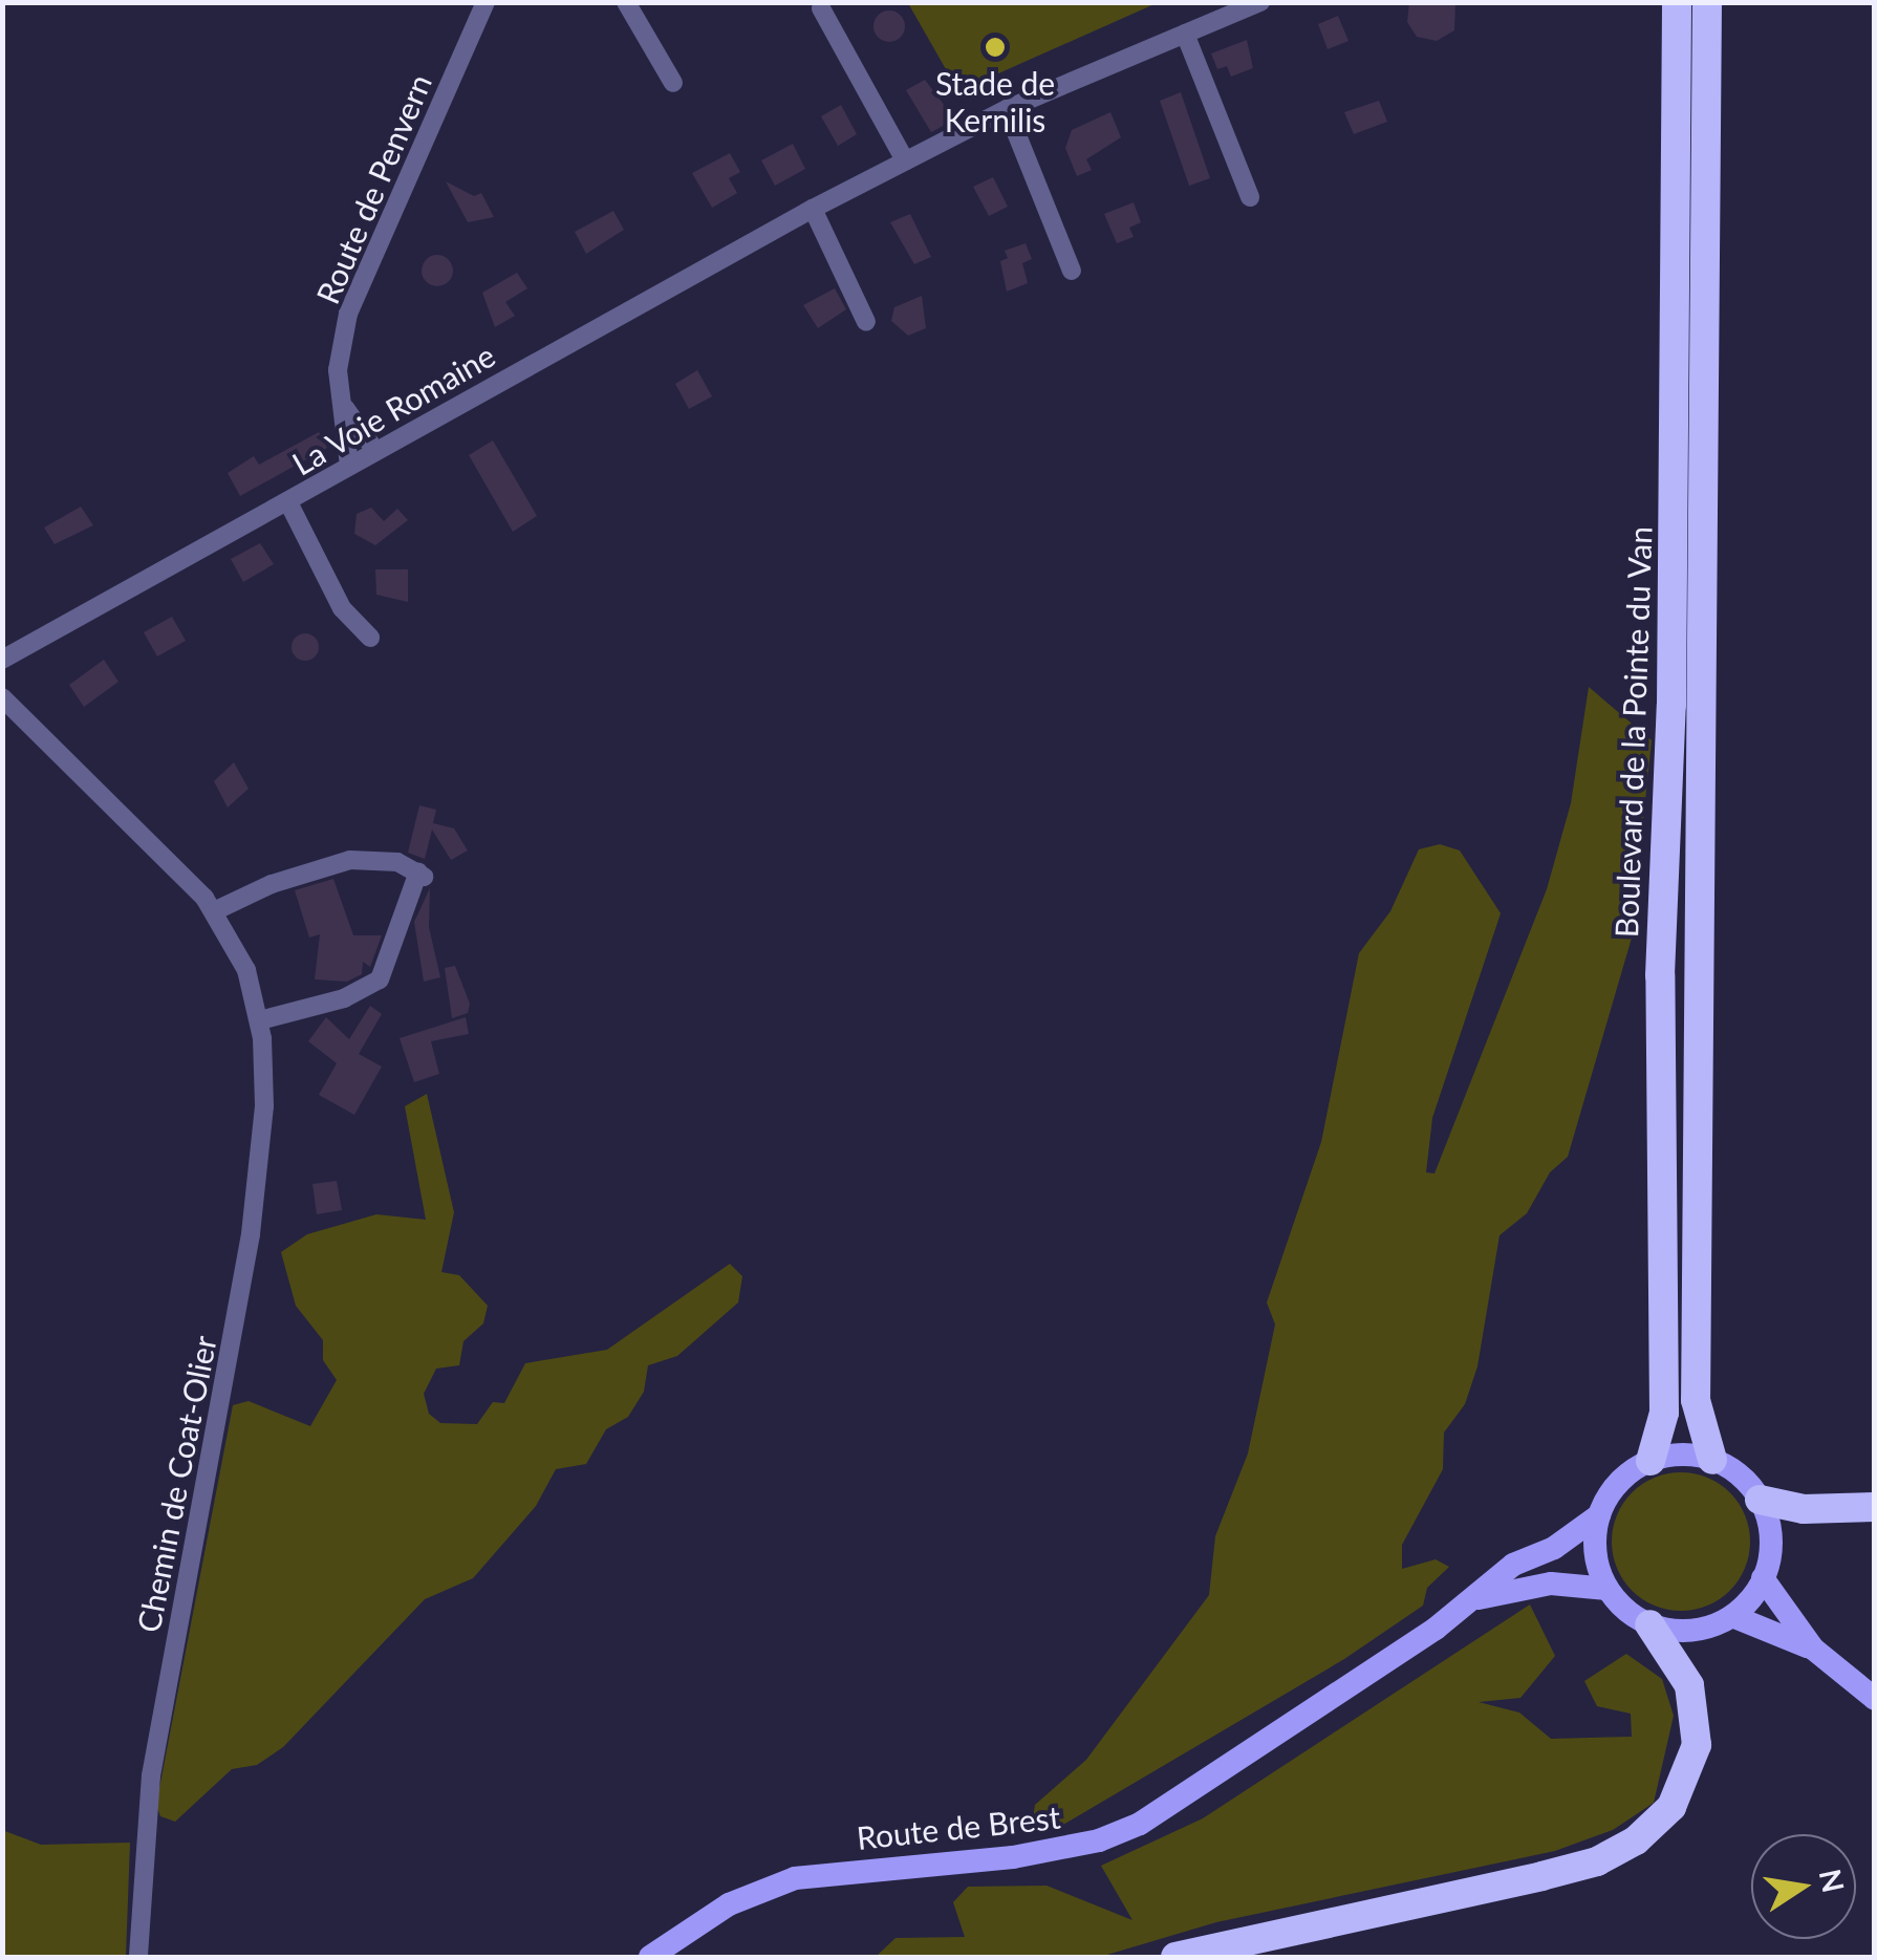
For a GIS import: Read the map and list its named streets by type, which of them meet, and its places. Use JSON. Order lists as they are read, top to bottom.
{
  "streets": {
    "highway": ["Boulevard de la Pointe du Van"],
    "main road": ["Route de Brest"],
    "street": ["Route de Penvern", "La Voie Romaine", "Chemin de Coat-Olier"]
  },
  "crossings": [
    ["Route de Penvern", "La Voie Romaine"],
    ["Boulevard de la Pointe du Van", "Route de Brest"]
  ],
  "places": ["Stade de Kernilis"],
  "north": "right"
}
